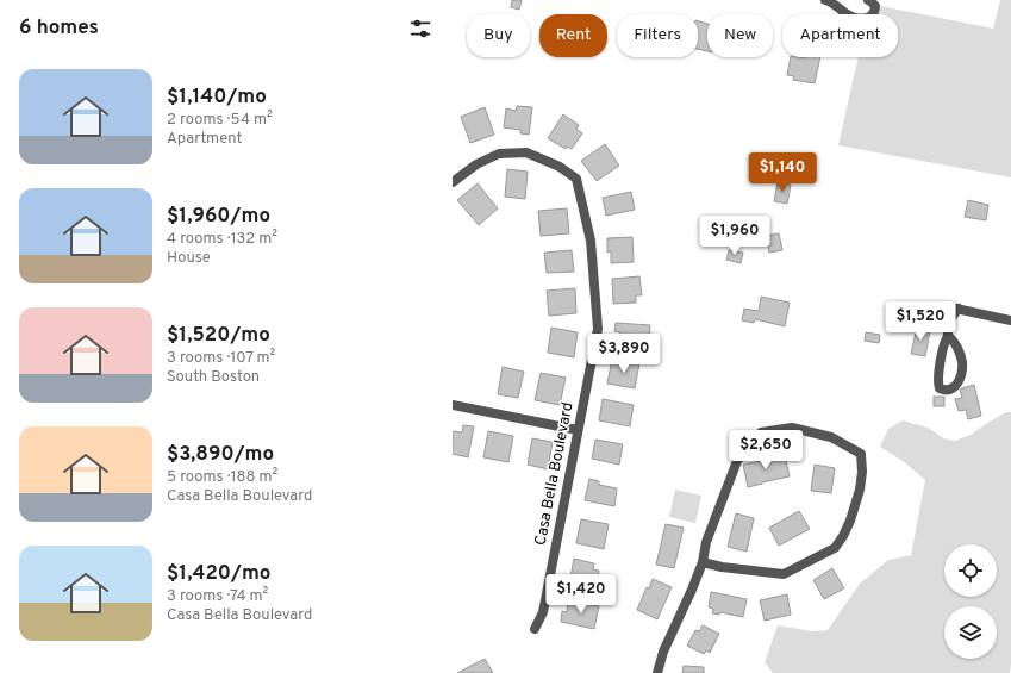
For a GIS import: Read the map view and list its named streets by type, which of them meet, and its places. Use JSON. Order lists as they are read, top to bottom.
{
  "streets": {
    "street": ["Casa Bella Boulevard"]
  },
  "page": {
    "heading": "6 homes",
    "chip": [
      "Buy",
      "Rent",
      "Filters",
      "New",
      "Apartment"
    ],
    "list": [
      {
        "name": "$1,140/mo",
        "note": "2 rooms · 54 m² · Apartment"
      },
      {
        "name": "$1,960/mo",
        "note": "4 rooms · 132 m² · House"
      },
      {
        "name": "$1,520/mo",
        "note": "3 rooms · 107 m² · South Boston"
      },
      {
        "name": "$3,890/mo",
        "note": "5 rooms · 188 m² · Casa Bella Boulevard"
      },
      {
        "name": "$1,420/mo",
        "note": "3 rooms · 74 m² · Casa Bella Boulevard"
      }
    ],
    "price": [
      "$1,140",
      "$1,960",
      "$1,520",
      "$3,890",
      "$2,650",
      "$1,420"
    ]
  }
}
